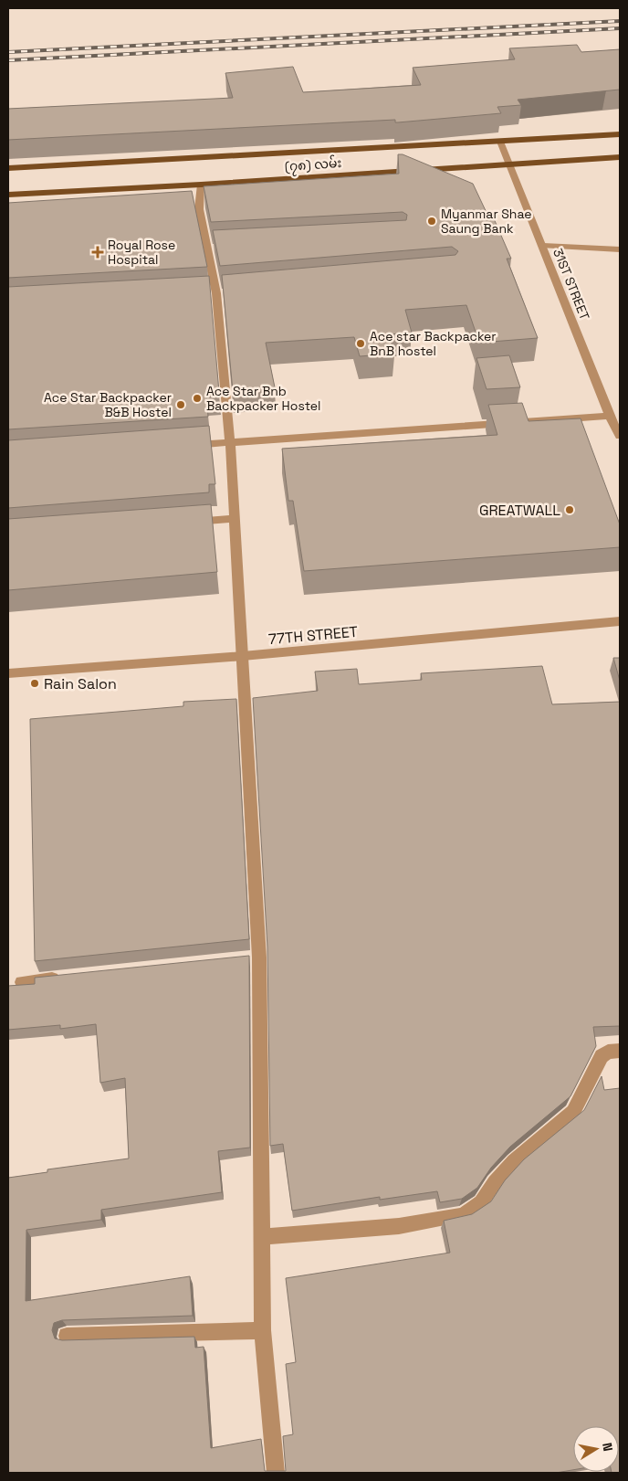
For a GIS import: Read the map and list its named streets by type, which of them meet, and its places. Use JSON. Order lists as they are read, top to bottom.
{
  "streets": {
    "main road": ["(၇၈) လမ်း"],
    "street": ["31ST STREET", "77TH STREET"]
  },
  "crossings": [
    ["(၇၈) လမ်း", "31ST STREET"]
  ],
  "places": {
    "other": [
      "Myanmar Shae Saung Bank",
      "Ace star Backpacker BnB hostel",
      "Ace Star Bnb Backpacker Hostel",
      "Ace Star Backpacker B&B Hostel",
      "GREATWALL",
      "Rain Salon"
    ],
    "health": ["Royal Rose Hospital"]
  },
  "north": "right"
}
